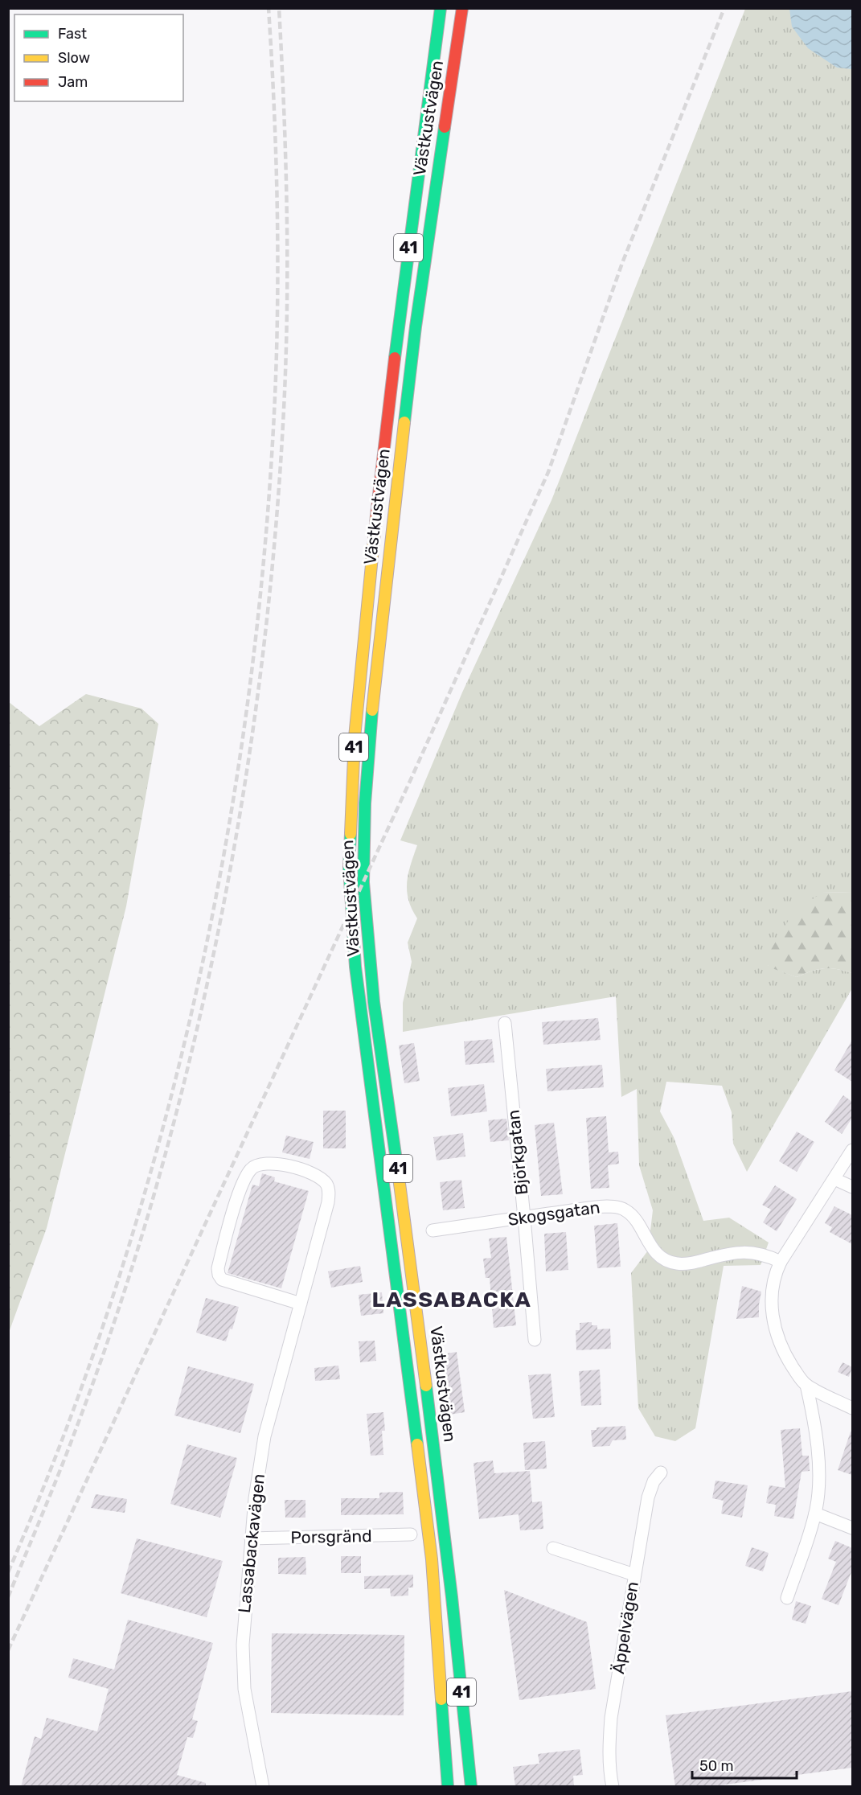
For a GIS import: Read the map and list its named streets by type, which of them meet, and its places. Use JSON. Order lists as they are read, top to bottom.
{
  "streets": {
    "main road": ["Västkustvägen", "41"],
    "street": [
      "Björkgatan",
      "Skogsgatan",
      "Porsgränd",
      "Lassabackavägen",
      "Äppelvägen"
    ]
  },
  "crossings": [
    ["Björkgatan", "Skogsgatan"],
    ["Porsgränd", "Lassabackavägen"]
  ],
  "districts": ["LASSABACKA"],
  "legend": ["Fast", "Slow", "Jam"],
  "scale_bar": "50 m"
}
